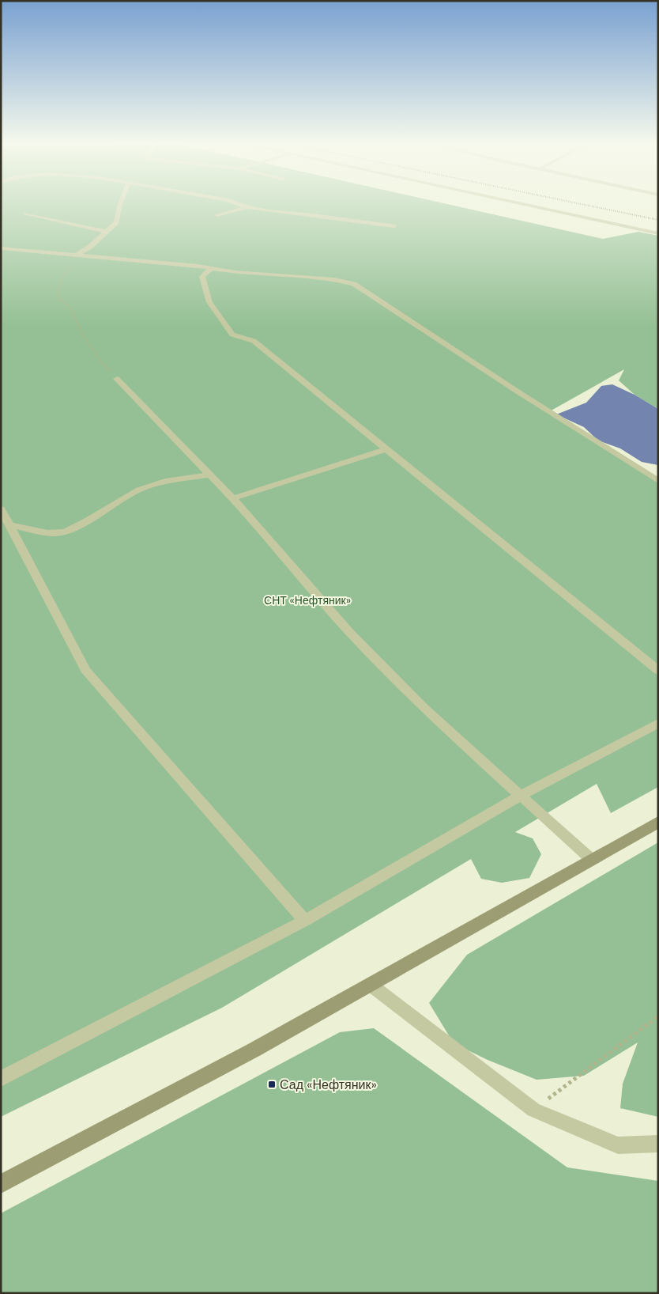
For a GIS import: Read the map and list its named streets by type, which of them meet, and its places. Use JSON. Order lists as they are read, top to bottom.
{
  "parks": ["СНТ «Нефтяник»"],
  "places": {
    "transit": ["Сад «Нефтяник»"]
  }
}
